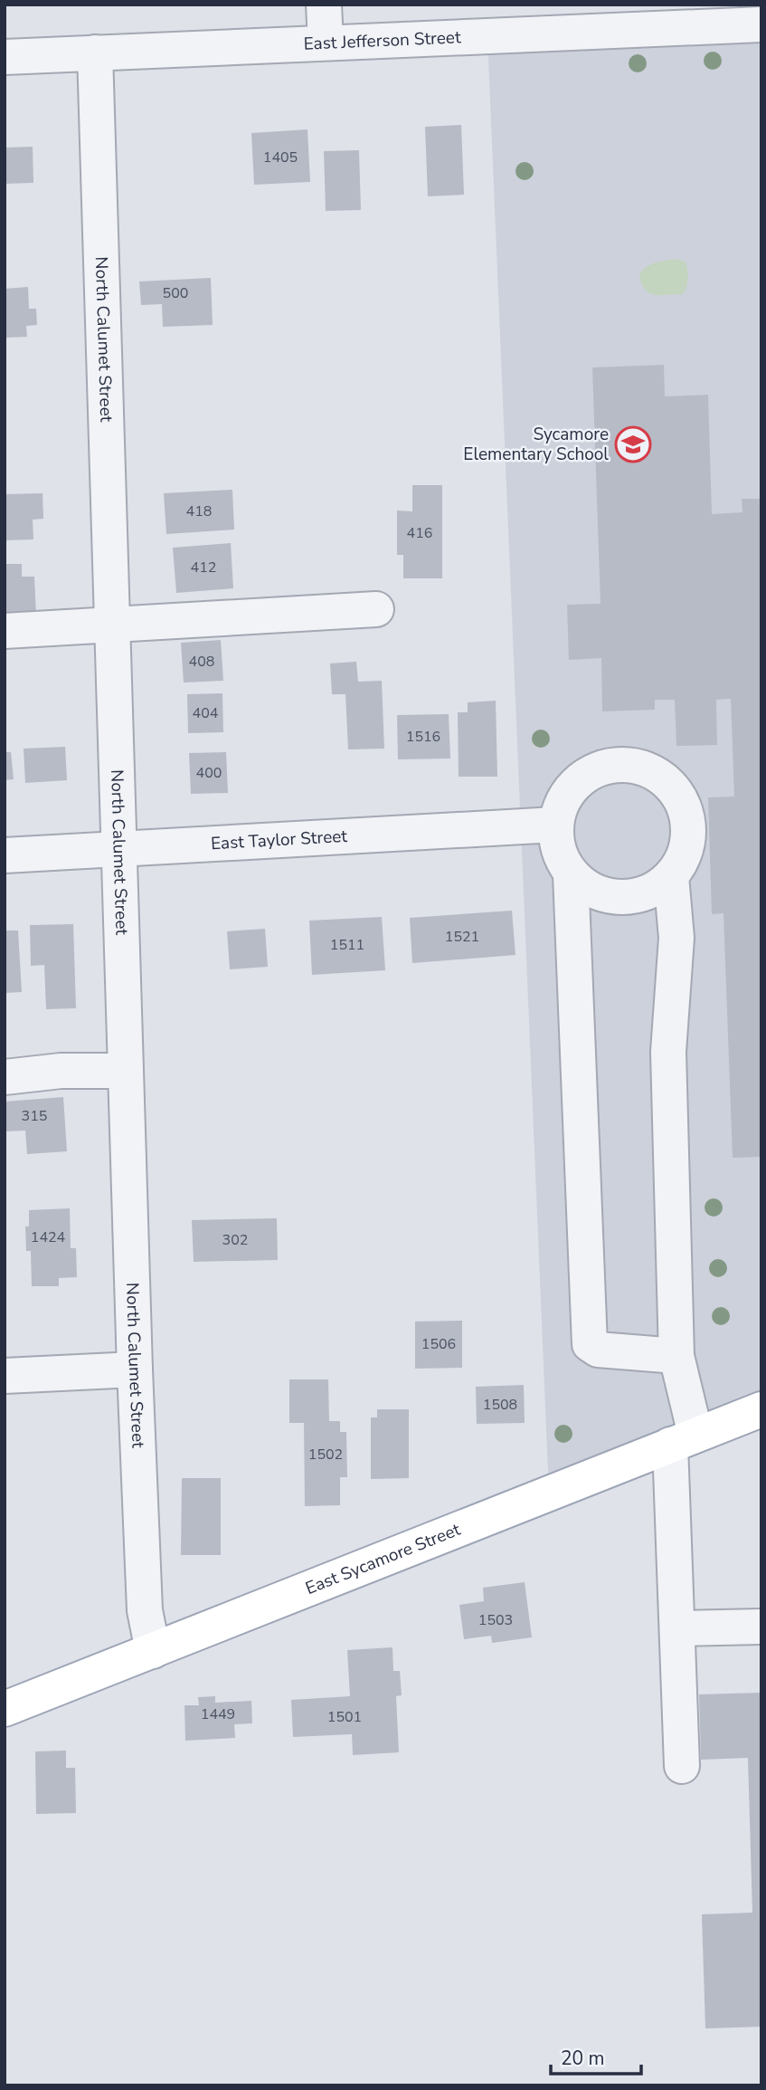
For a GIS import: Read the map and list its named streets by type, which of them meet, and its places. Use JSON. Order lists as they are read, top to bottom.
{
  "streets": {
    "main road": ["East Sycamore Street"],
    "street": ["East Jefferson Street", "North Calumet Street", "East Taylor Street"]
  },
  "crossings": [
    ["East Jefferson Street", "North Calumet Street"],
    ["North Calumet Street", "East Taylor Street"],
    ["North Calumet Street", "East Sycamore Street"]
  ],
  "places": {
    "school or university": ["Sycamore Elementary School"]
  },
  "house_numbers": [
    "1405",
    "500",
    "418",
    "416",
    "412",
    "408",
    "404",
    "1516",
    "400",
    "1521",
    "1511",
    "315",
    "1424",
    "302",
    "1506",
    "1508",
    "1502",
    "1503",
    "1449",
    "1501"
  ],
  "scale_bar": "20 m"
}
